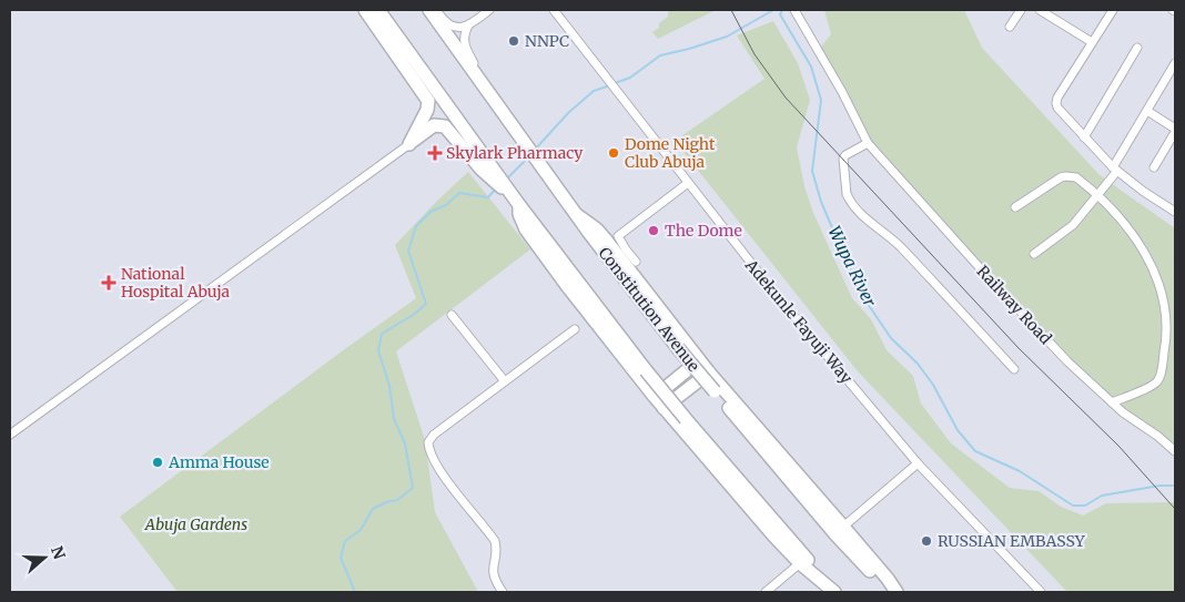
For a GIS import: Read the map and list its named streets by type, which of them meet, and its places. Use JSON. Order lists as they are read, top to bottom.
{
  "streets": {
    "main road": ["Constitution Avenue"],
    "street": ["Railway Road", "Adekunle Fayuji Way"]
  },
  "water": ["Wupa River"],
  "parks": ["Abuja Gardens"],
  "places": {
    "other": [
      "NNPC",
      "Dome Night Club Abuja",
      "The Dome",
      "Amma House",
      "RUSSIAN EMBASSY"
    ],
    "health": ["Skylark Pharmacy", "National Hospital Abuja"]
  },
  "north": "right"
}
